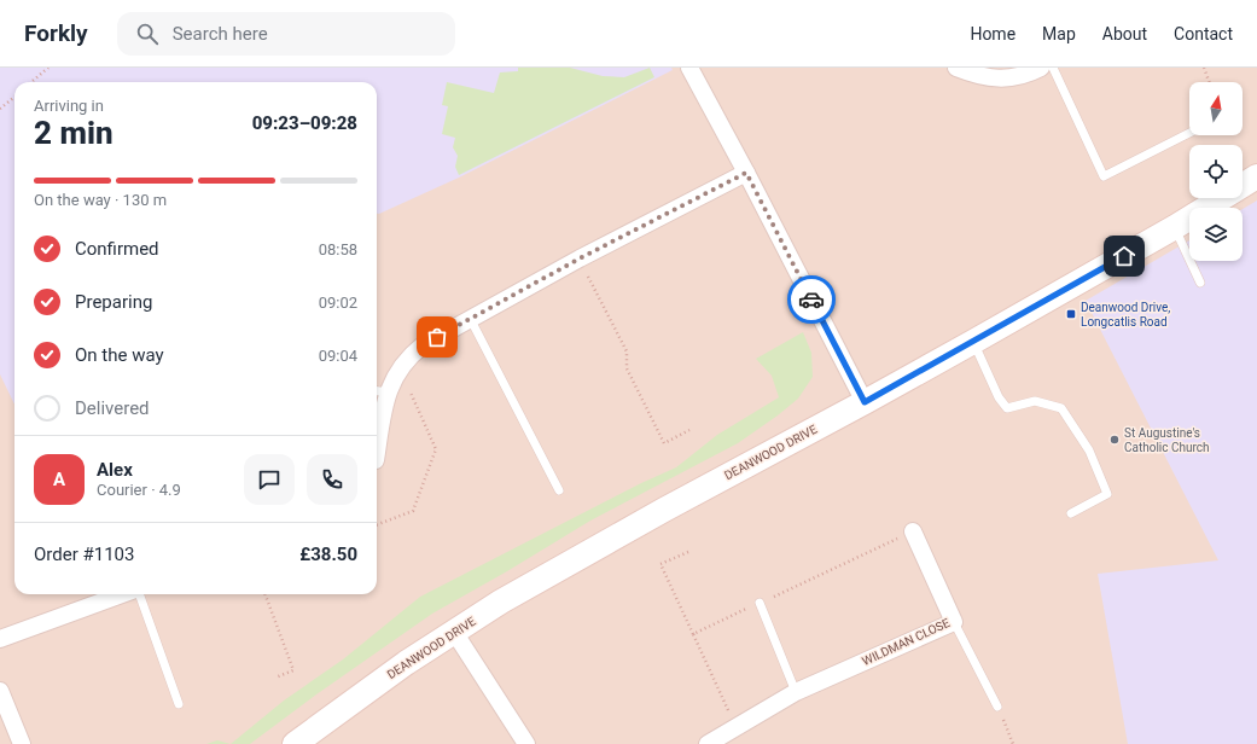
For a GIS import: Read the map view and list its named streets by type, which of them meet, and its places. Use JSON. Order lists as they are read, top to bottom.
{
  "streets": {
    "street": ["DEANWOOD DRIVE", "WILDMAN CLOSE"]
  },
  "places": {
    "transit": ["Deanwood Drive, Longcatlis Road"],
    "other": ["St Augustine's Catholic Church"]
  },
  "north": "top",
  "page": {
    "header": "Forkly",
    "search": "Search here",
    "nav": [
      "Home",
      "Map",
      "About",
      "Contact"
    ],
    "heading": ["2 min", "Arriving in", "09:23–09:28"],
    "panel": [
      "Alex",
      "Courier · 4.9",
      "Order #1103",
      "£38.50"
    ],
    "bar": "On the way · 130 m",
    "list": [
      ["Confirmed", "08:58"],
      ["Preparing", "09:02"],
      ["On the way", "09:04"],
      "Delivered"
    ],
    "round": "A"
  }
}
